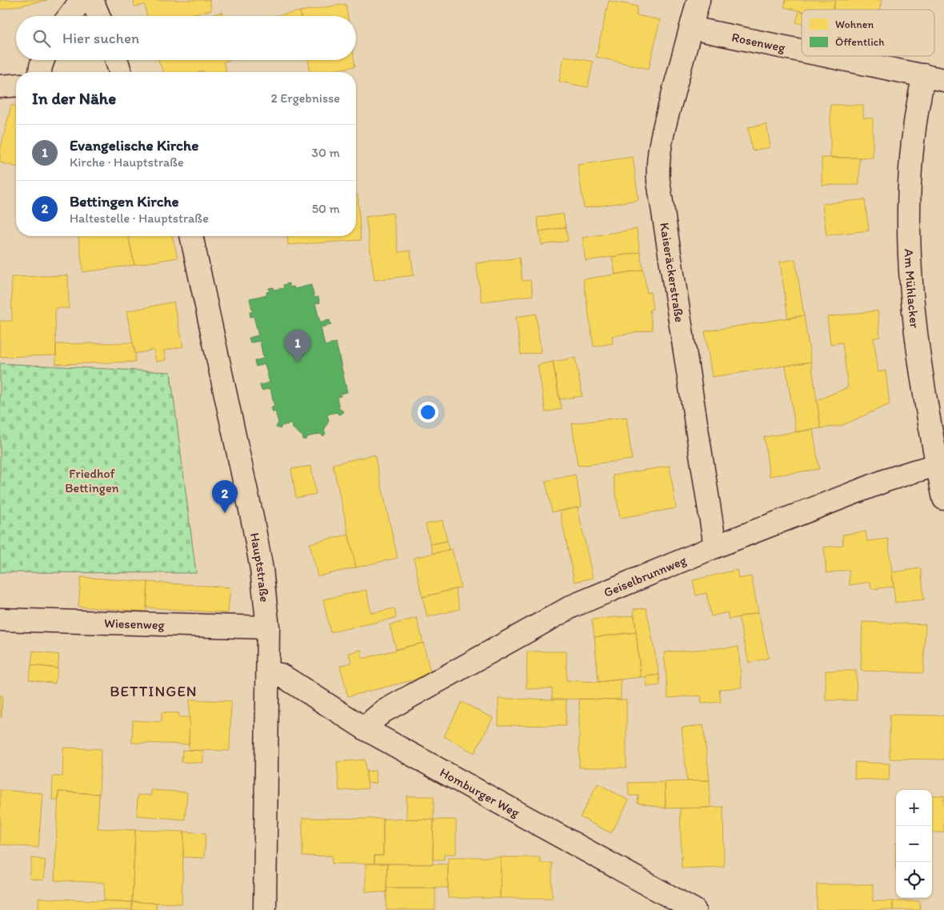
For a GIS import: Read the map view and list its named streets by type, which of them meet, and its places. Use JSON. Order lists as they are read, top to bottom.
{
  "streets": {
    "street": [
      "Rosenweg",
      "Kaiseräckerstraße",
      "Am Mühlacker",
      "Hauptstraße",
      "Geiselbrunnweg",
      "Wiesenweg",
      "Homburger Weg"
    ]
  },
  "crossings": [
    ["Rosenweg", "Kaiseräckerstraße"],
    ["Rosenweg", "Am Mühlacker"],
    ["Kaiseräckerstraße", "Geiselbrunnweg"],
    ["Am Mühlacker", "Geiselbrunnweg"],
    ["Hauptstraße", "Wiesenweg"],
    ["Hauptstraße", "Homburger Weg"],
    ["Geiselbrunnweg", "Homburger Weg"]
  ],
  "districts": ["BETTINGEN"],
  "parks": ["Friedhof Bettingen"],
  "legend": ["Wohnen", "Öffentlich"],
  "page": {
    "search": "Hier suchen",
    "heading": ["In der Nähe", "2 Ergebnisse"],
    "list": [
      {
        "mark": "1",
        "name": "Evangelische Kirche",
        "note": "Kirche · Hauptstraße",
        "value": "30 m"
      },
      {
        "mark": "2",
        "name": "Bettingen Kirche",
        "note": "Haltestelle · Hauptstraße",
        "value": "50 m"
      }
    ],
    "pins": ["1", "2"],
    "map_buttons": ["+", "−"]
  }
}
